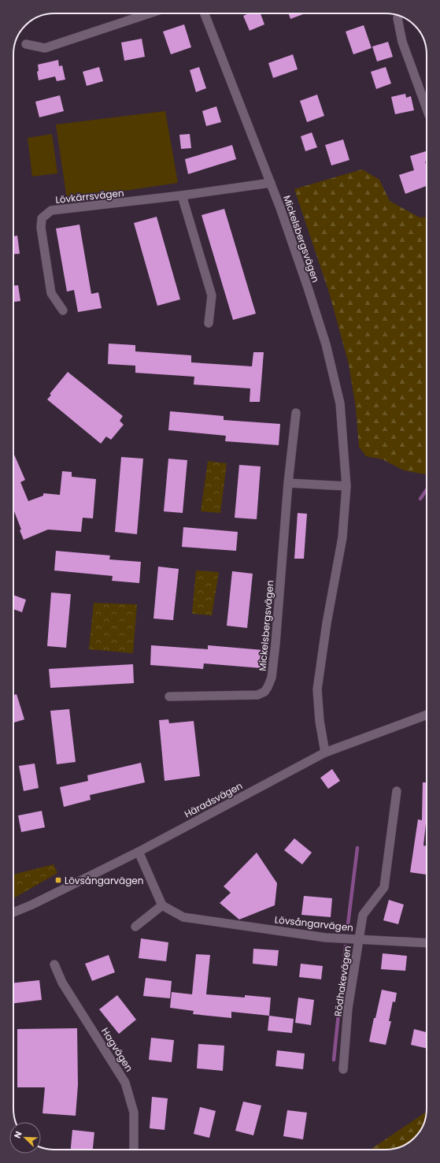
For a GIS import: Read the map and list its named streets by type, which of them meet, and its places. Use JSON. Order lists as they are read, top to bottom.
{
  "streets": {
    "street": [
      "Lövkärrsvägen",
      "Mickelsbergsvägen",
      "Häradsvägen",
      "Lövsångarvägen",
      "Rödhakevägen",
      "Hagvägen"
    ]
  },
  "crossings": [
    ["Lövkärrsvägen", "Mickelsbergsvägen"],
    ["Mickelsbergsvägen", "Häradsvägen"],
    ["Lövsångarvägen", "Rödhakevägen"]
  ],
  "places": {
    "transit": ["Lövsångarvägen"]
  },
  "north": "top left"
}
